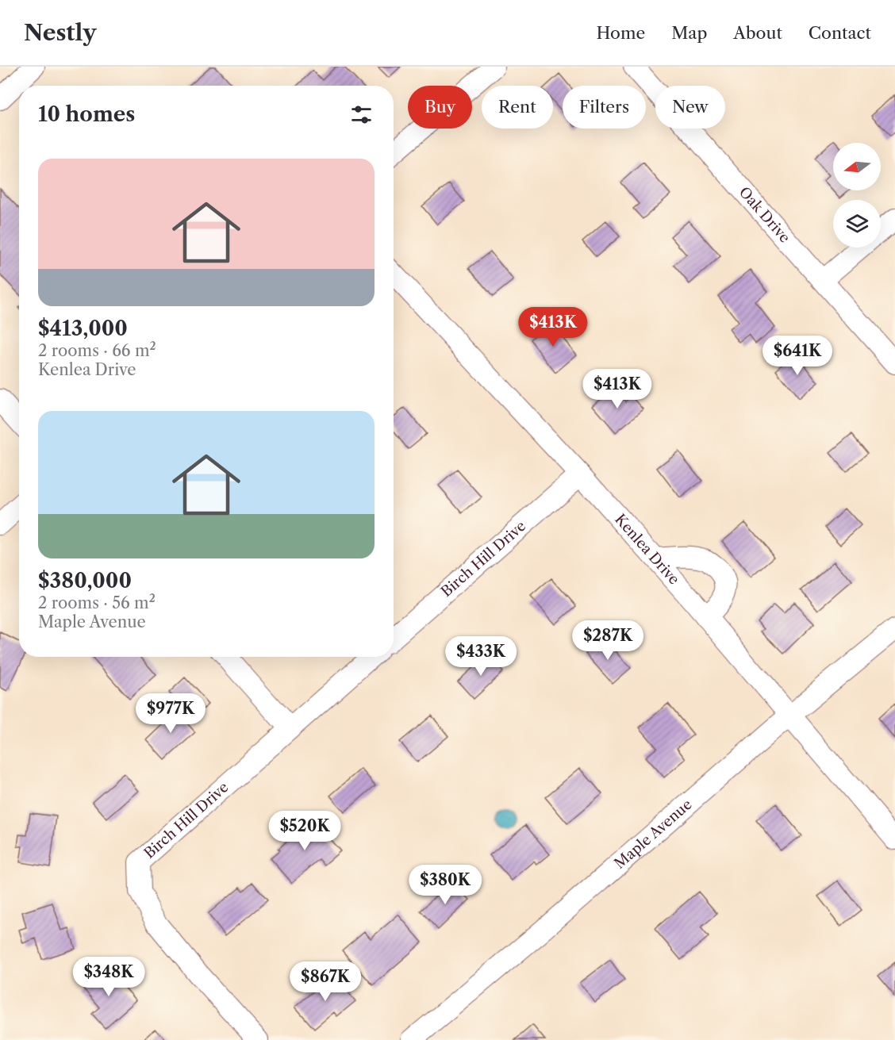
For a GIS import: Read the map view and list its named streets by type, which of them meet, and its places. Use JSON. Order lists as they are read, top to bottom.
{
  "streets": {
    "street": [
      "Oak Drive",
      "Kenlea Drive",
      "Birch Hill Drive",
      "Maple Avenue"
    ]
  },
  "crossings": [
    ["Kenlea Drive", "Birch Hill Drive"],
    ["Kenlea Drive", "Maple Avenue"]
  ],
  "north": "left",
  "page": {
    "header": "Nestly",
    "nav": [
      "Home",
      "Map",
      "About",
      "Contact"
    ],
    "chip": [
      "Buy",
      "Rent",
      "Filters",
      "New"
    ],
    "heading": "10 homes",
    "list": [
      {
        "name": "$413,000",
        "note": "2 rooms · 66 m² · Kenlea Drive"
      },
      {
        "name": "$380,000",
        "note": "2 rooms · 56 m² · Maple Avenue"
      }
    ],
    "price": [
      "$413K",
      "$641K",
      "$413K",
      "$287K",
      "$433K",
      "$977K",
      "$520K",
      "$380K",
      "$348K",
      "$867K"
    ]
  }
}
